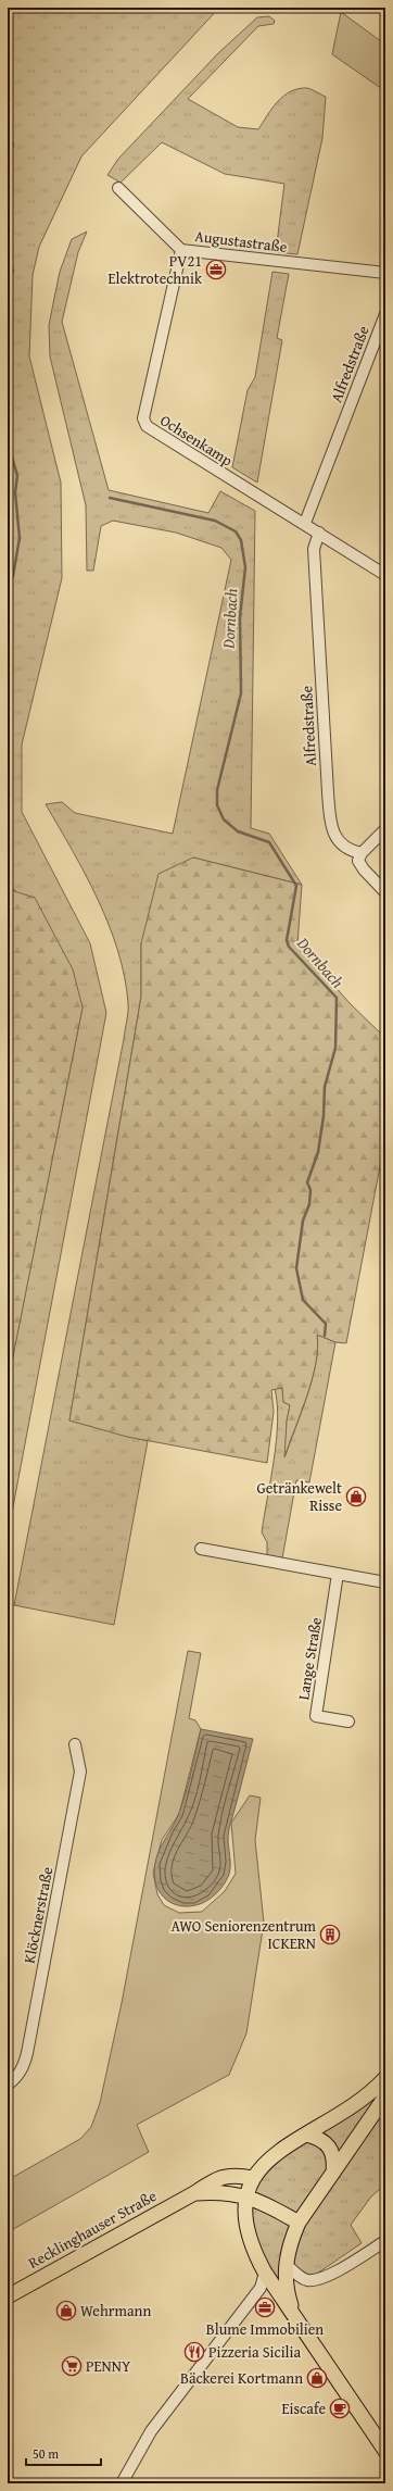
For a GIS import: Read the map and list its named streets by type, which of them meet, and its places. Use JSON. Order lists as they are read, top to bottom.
{
  "streets": {
    "main road": ["Recklinghauser Straße"],
    "street": [
      "Augustastraße",
      "Alfredstraße",
      "Ochsenkamp",
      "Lange Straße",
      "Klöcknerstraße"
    ]
  },
  "crossings": [
    ["Augustastraße", "Ochsenkamp"],
    ["Alfredstraße", "Ochsenkamp"]
  ],
  "water": ["Dornbach"],
  "places": {
    "office": ["PV21 Elektrotechnik", "Blume Immobilien"],
    "shop": ["Getränkewelt Risse", "Wehrmann", "Bäckerei Kortmann"],
    "building": ["AWO Seniorenzentrum ICKERN"],
    "restaurant": ["Pizzeria Sicilia"],
    "supermarket": ["PENNY"],
    "cafe": ["Eiscafe"]
  },
  "scale_bar": "50 m"
}
